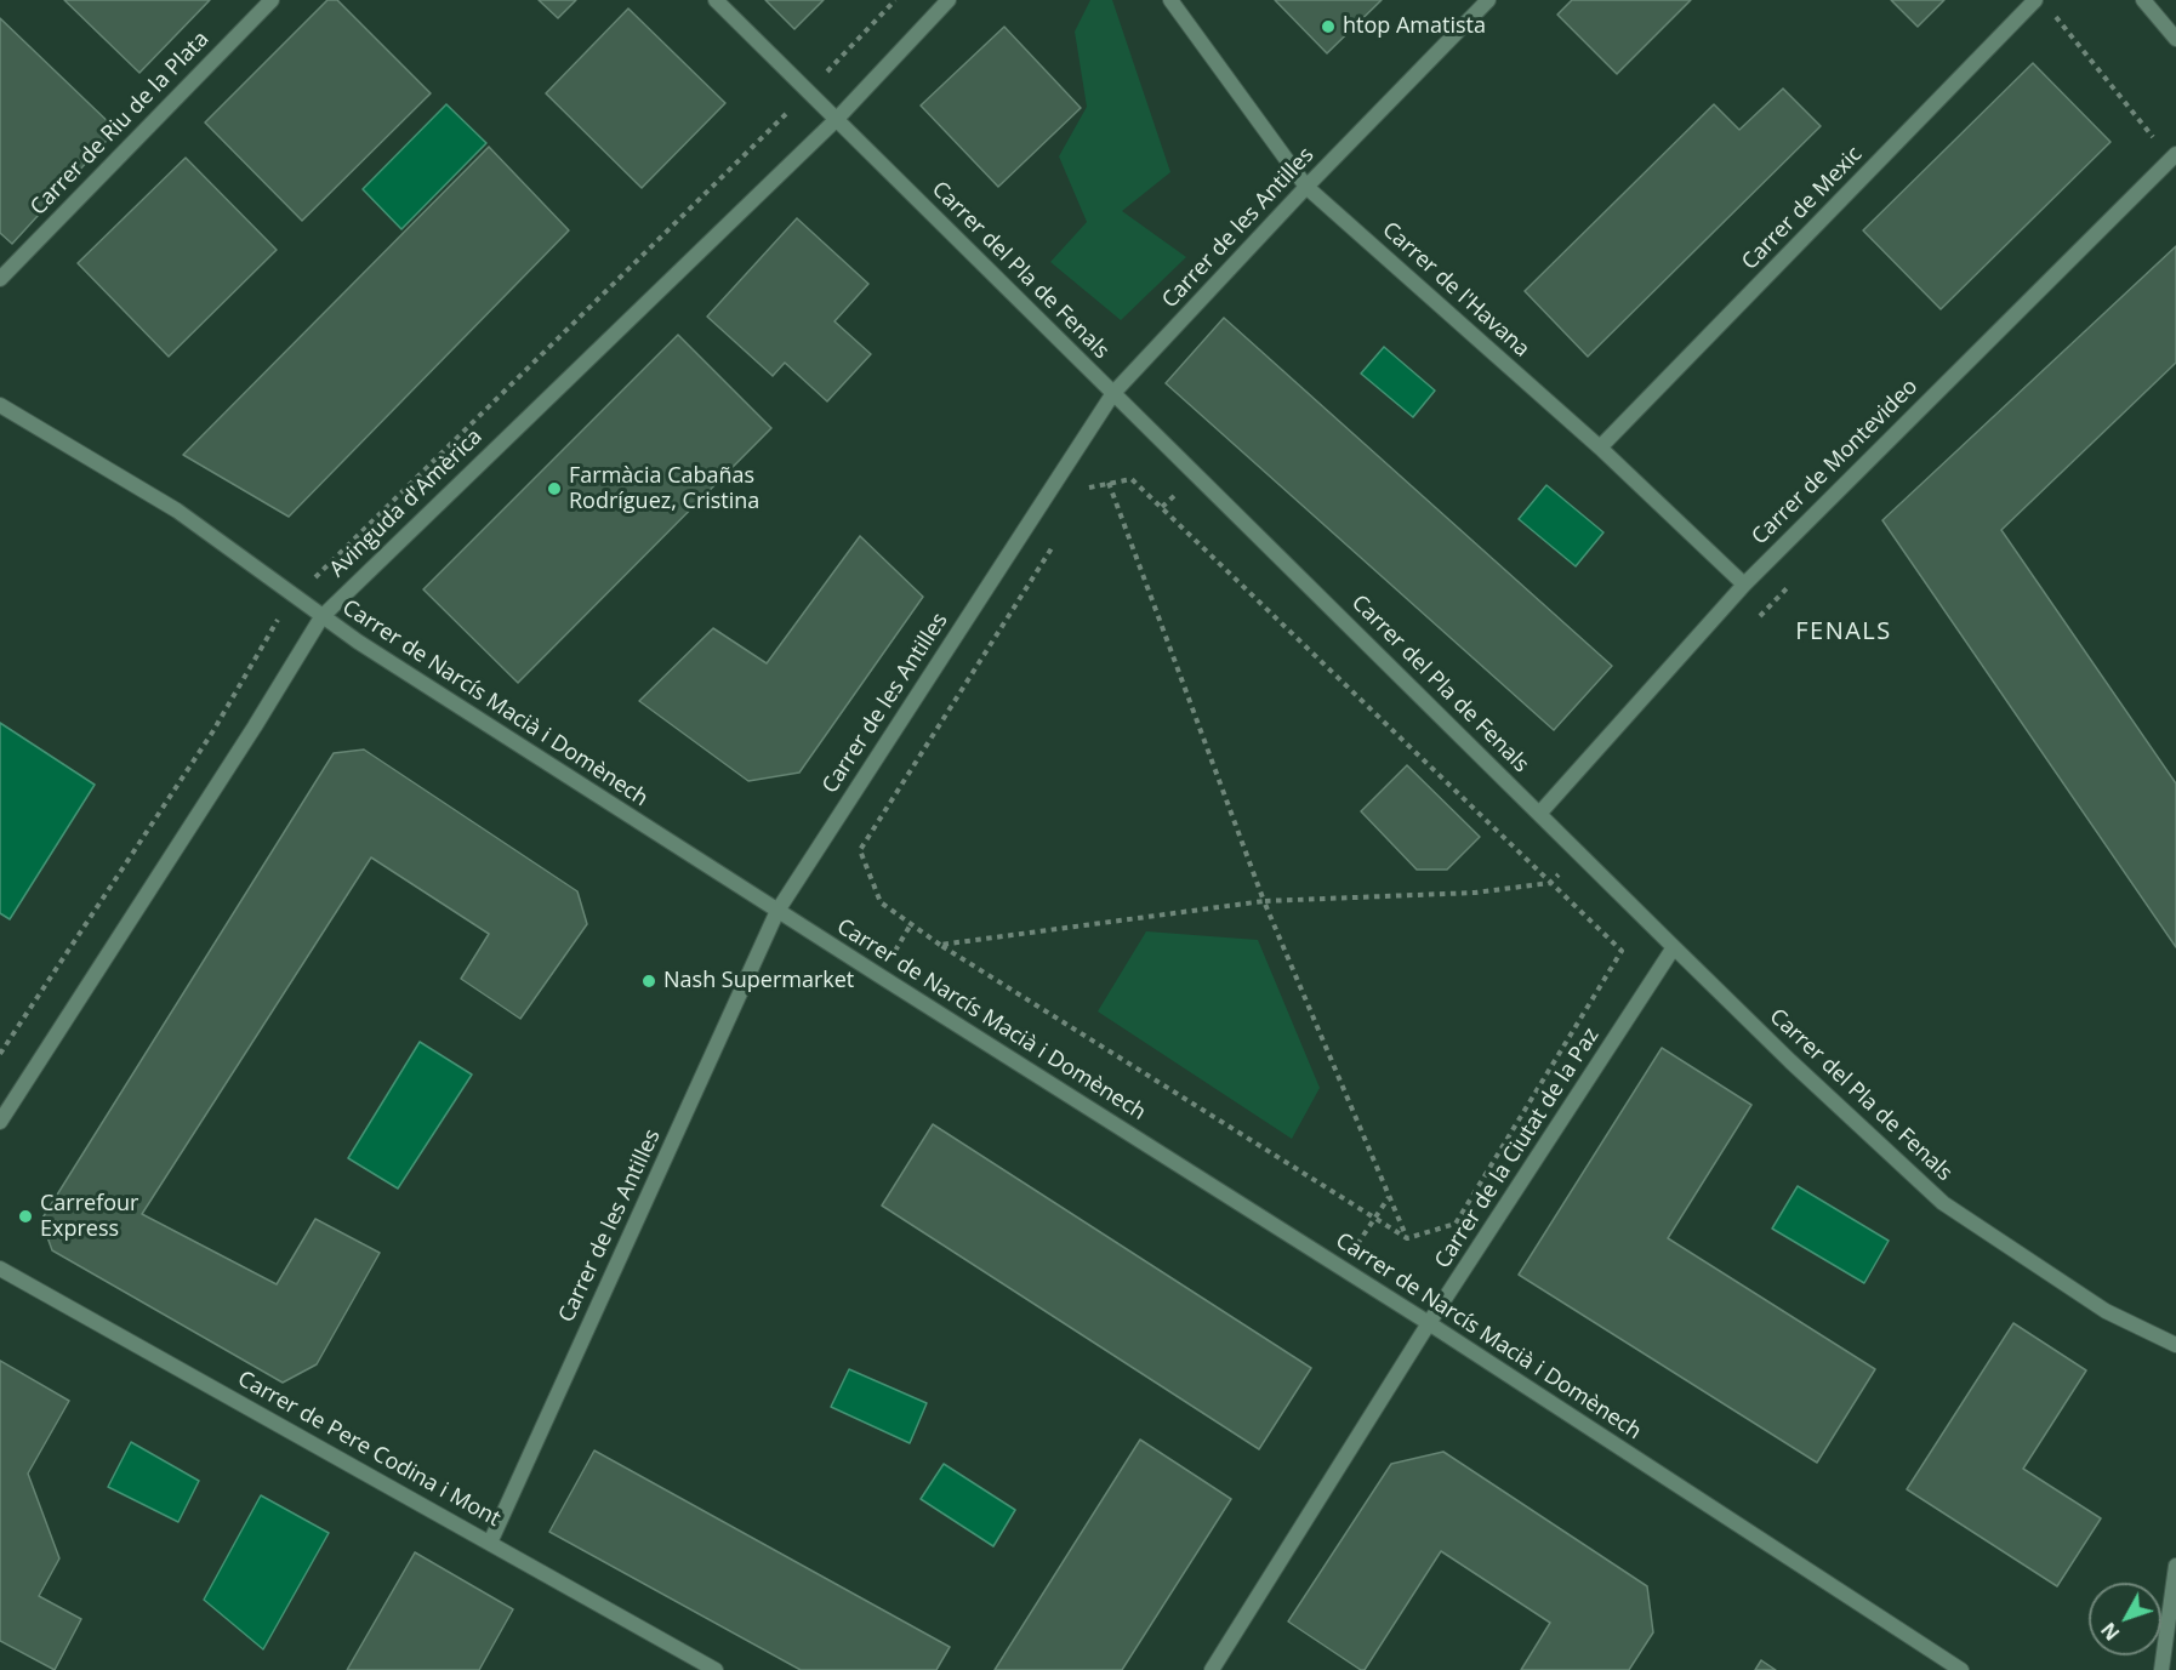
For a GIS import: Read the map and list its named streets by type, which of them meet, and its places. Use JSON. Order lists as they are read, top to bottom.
{
  "streets": {
    "street": [
      "Carrer de Riu de la Plata",
      "Carrer de Mexic",
      "Carrer de les Antilles",
      "Carrer del Pla de Fenals",
      "Carrer de l'Havana",
      "Carrer de Montevideo",
      "Avinguda d'Amèrica",
      "Carrer de Narcís Macià i Domènech",
      "Carrer de la Ciutat de la Paz",
      "Carrer de Pere Codina i Mont"
    ]
  },
  "crossings": [
    ["Carrer de Mexic", "Carrer de l'Havana"],
    ["Carrer de les Antilles", "Carrer del Pla de Fenals"],
    ["Carrer de les Antilles", "Carrer de l'Havana"],
    ["Carrer de les Antilles", "Carrer de Narcís Macià i Domènech"],
    ["Carrer de les Antilles", "Carrer de Pere Codina i Mont"],
    ["Carrer del Pla de Fenals", "Carrer de Montevideo"],
    ["Carrer del Pla de Fenals", "Avinguda d'Amèrica"],
    ["Carrer del Pla de Fenals", "Carrer de la Ciutat de la Paz"],
    ["Carrer de l'Havana", "Carrer de Montevideo"],
    ["Avinguda d'Amèrica", "Carrer de Narcís Macià i Domènech"],
    ["Carrer de Narcís Macià i Domènech", "Carrer de la Ciutat de la Paz"]
  ],
  "districts": ["FENALS"],
  "places": [
    "htop Amatista",
    "Farmàcia Cabañas Rodríguez, Cristina",
    "Nash Supermarket",
    "Carrefour Express"
  ],
  "north": "bottom left"
}
